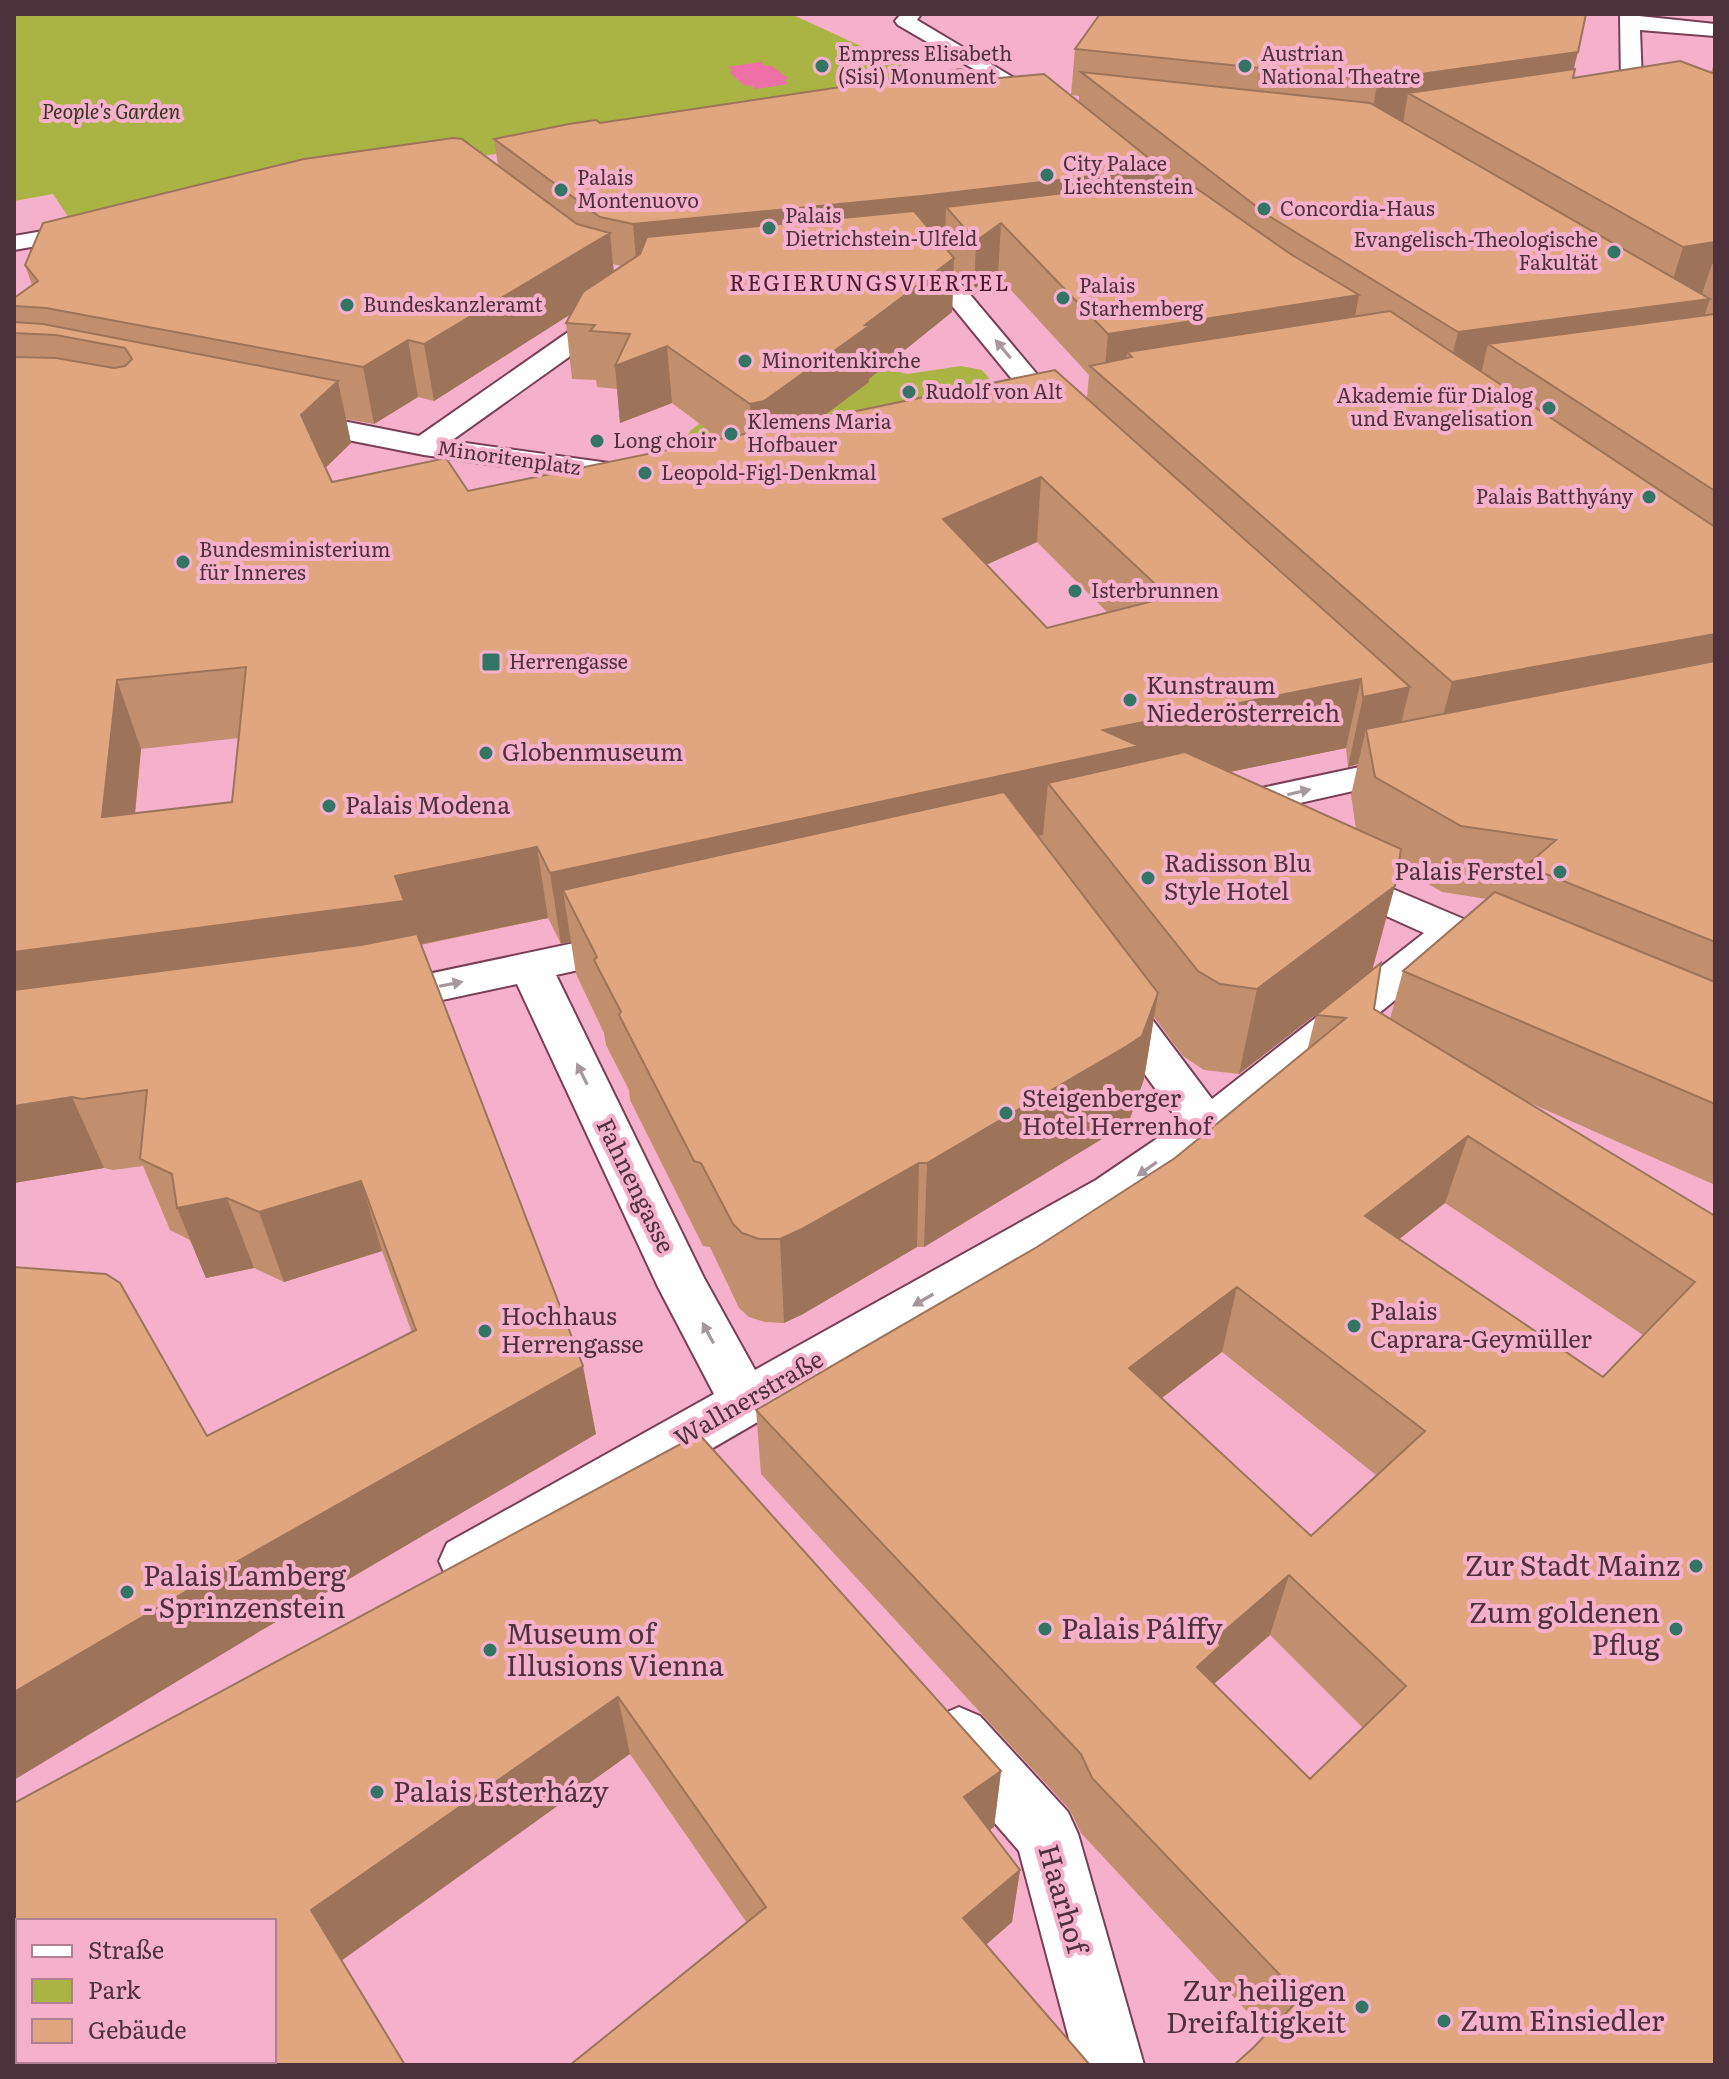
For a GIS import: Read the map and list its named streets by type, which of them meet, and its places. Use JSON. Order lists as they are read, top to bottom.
{
  "streets": {
    "street": [
      "Minoritenplatz",
      "Fahnengasse",
      "Wallnerstraße",
      "Haarhof"
    ]
  },
  "crossings": [
    ["Fahnengasse", "Wallnerstraße"]
  ],
  "one_way": ["Fahnengasse", "Wallnerstraße"],
  "districts": ["REGIERUNGSVIERTEL"],
  "parks": ["People's Garden"],
  "places": {
    "other": [
      "Empress Elisabeth (Sisi) Monument",
      "Austrian National Theatre",
      "City Palace Liechtenstein",
      "Palais Montenuovo",
      "Concordia-Haus",
      "Palais Dietrichstein-Ulfeld",
      "Evangelisch-Theologische Fakultät",
      "Palais Starhemberg",
      "Bundeskanzleramt",
      "Minoritenkirche",
      "Rudolf von Alt",
      "Akademie für Dialog und Evangelisation",
      "Klemens Maria Hofbauer",
      "Long choir",
      "Leopold-Figl-Denkmal",
      "Palais Batthyány",
      "Bundesministerium für Inneres",
      "Isterbrunnen",
      "Kunstraum Niederösterreich",
      "Globenmuseum",
      "Palais Modena",
      "Palais Ferstel",
      "Radisson Blu Style Hotel",
      "Steigenberger Hotel Herrenhof",
      "Palais Caprara-Geymüller",
      "Hochhaus Herrengasse",
      "Zur Stadt Mainz",
      "Palais Lamberg - Sprinzenstein",
      "Palais Pálffy",
      "Zum goldenen Pflug",
      "Museum of Illusions Vienna",
      "Palais Esterházy",
      "Zur heiligen Dreifaltigkeit",
      "Zum Einsiedler"
    ],
    "transit": ["Herrengasse"]
  },
  "legend": ["Straße", "Park", "Gebäude"]
}
